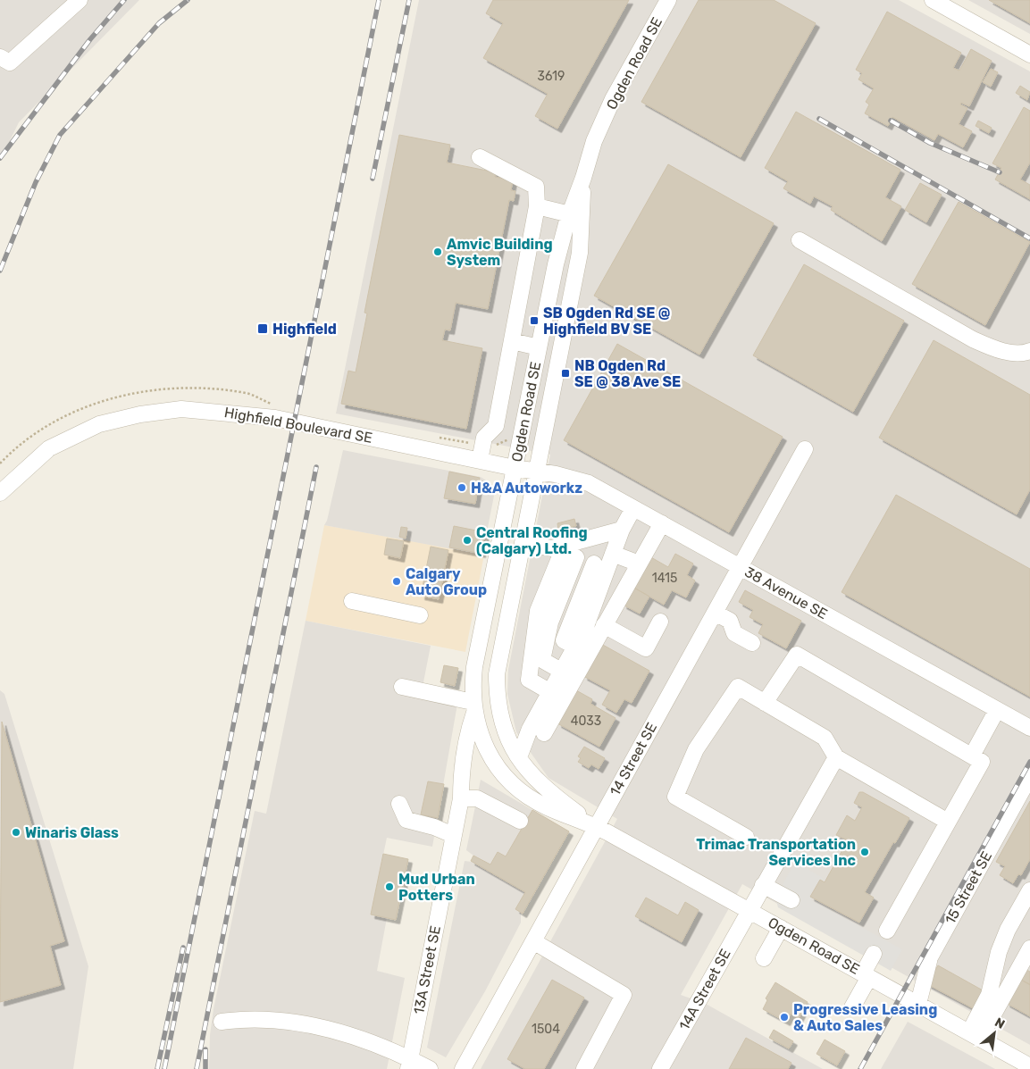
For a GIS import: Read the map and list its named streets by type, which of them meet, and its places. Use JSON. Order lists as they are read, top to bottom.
{
  "streets": {
    "street": [
      "Ogden Road SE",
      "Highfield Boulevard SE",
      "38 Avenue SE",
      "14 Street SE",
      "15 Street SE",
      "13A Street SE",
      "14A Street SE"
    ]
  },
  "crossings": [
    ["Ogden Road SE", "Highfield Boulevard SE"],
    ["Ogden Road SE", "38 Avenue SE"],
    ["Ogden Road SE", "14 Street SE"],
    ["Ogden Road SE", "15 Street SE"],
    ["Ogden Road SE", "13A Street SE"],
    ["Ogden Road SE", "14A Street SE"],
    ["Highfield Boulevard SE", "38 Avenue SE"],
    ["38 Avenue SE", "14 Street SE"]
  ],
  "places": {
    "other": [
      "Amvic Building System",
      "H&A Autoworkz",
      "Central Roofing (Calgary) Ltd.",
      "Calgary Auto Group",
      "Winaris Glass",
      "Trimac Transportation Services Inc",
      "Mud Urban Potters",
      "Progressive Leasing & Auto Sales"
    ],
    "transit": ["SB Ogden Rd SE @ Highfield BV SE", "Highfield", "NB Ogden Rd SE @ 38 Ave SE"]
  },
  "house_numbers": [
    "3619",
    "1415",
    "4033",
    "1504"
  ],
  "north": "top right"
}
